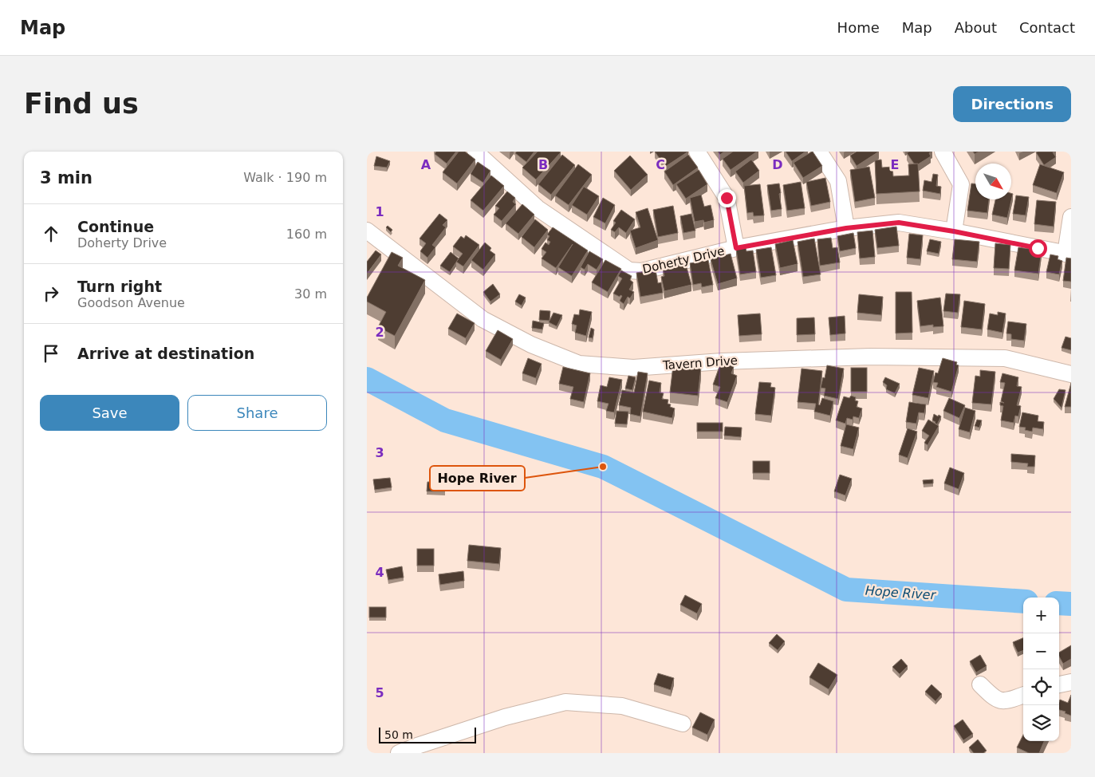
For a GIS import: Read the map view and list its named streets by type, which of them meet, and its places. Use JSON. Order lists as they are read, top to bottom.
{
  "streets": {
    "street": ["Doherty Drive", "Tavern Drive"]
  },
  "water": ["Hope River"],
  "places": ["Hope River"],
  "scale_bar": "50 m",
  "north": "bottom right",
  "page": {
    "header": "Map",
    "nav": [
      "Home",
      "Map",
      "About",
      "Contact"
    ],
    "buttons": [
      "Directions",
      ["Save", "Share"]
    ],
    "title": "Find us",
    "heading": ["3 min", "Walk · 190 m"],
    "list": [
      ["Continue", "Doherty Drive", "160 m"],
      ["Turn right", "Goodson Avenue", "30 m"],
      "Arrive at destination"
    ],
    "map_buttons": ["+", "−"],
    "scale": "50 m"
  },
  "grid": {
    "columns": [
      "A",
      "B",
      "C",
      "D",
      "E"
    ],
    "rows": [
      "1",
      "2",
      "3",
      "4",
      "5"
    ]
  }
}
